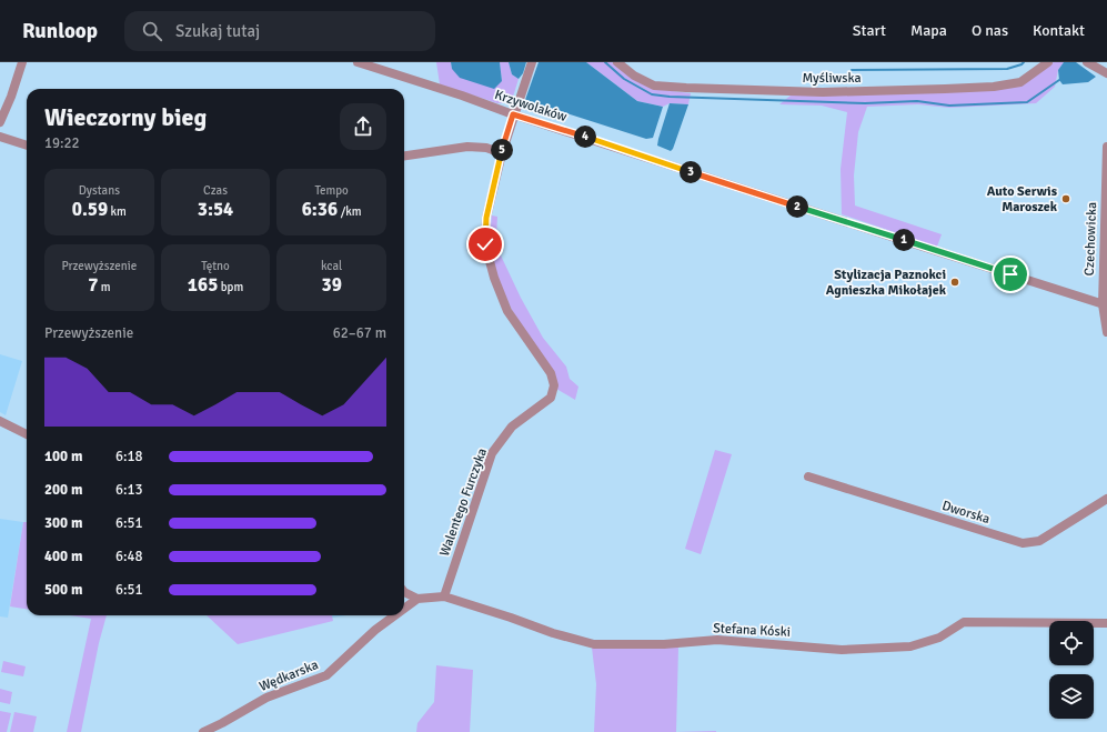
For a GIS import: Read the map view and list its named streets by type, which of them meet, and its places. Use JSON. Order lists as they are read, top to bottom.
{
  "streets": {
    "street": [
      "Myśliwska",
      "Krzywolaków",
      "Czechowicka",
      "Walentego Furczyka",
      "Dworska",
      "Stefana Kóski",
      "Wędkarska"
    ]
  },
  "crossings": [
    ["Krzywolaków", "Czechowicka"],
    ["Krzywolaków", "Walentego Furczyka"],
    ["Walentego Furczyka", "Stefana Kóski"],
    ["Stefana Kóski", "Wędkarska"]
  ],
  "places": ["Auto Serwis Maroszek", "Stylizacja Paznokci Agnieszka Mikołajek"],
  "page": {
    "header": "Runloop",
    "search": "Szukaj tutaj",
    "nav": [
      "Start",
      "Mapa",
      "O nas",
      "Kontakt"
    ],
    "heading": ["Wieczorny bieg", "19:22"],
    "pins": [
      "4",
      "5",
      "3",
      "2",
      "1"
    ],
    "stats": [
      ["Dystans", "0.59 km"],
      ["Czas", "3:54"],
      ["Tempo", "6:36 /km"],
      ["Przewyższenie", "7 m"],
      ["Tętno", "165 bpm"],
      ["kcal", "39"]
    ],
    "chart": ["Przewyższenie", "62–67 m"],
    "list": [
      {
        "name": "100 m",
        "note": "6:18"
      },
      {
        "name": "200 m",
        "note": "6:13"
      },
      {
        "name": "300 m",
        "note": "6:51"
      },
      {
        "name": "400 m",
        "note": "6:48"
      },
      {
        "name": "500 m",
        "note": "6:51"
      }
    ]
  }
}
